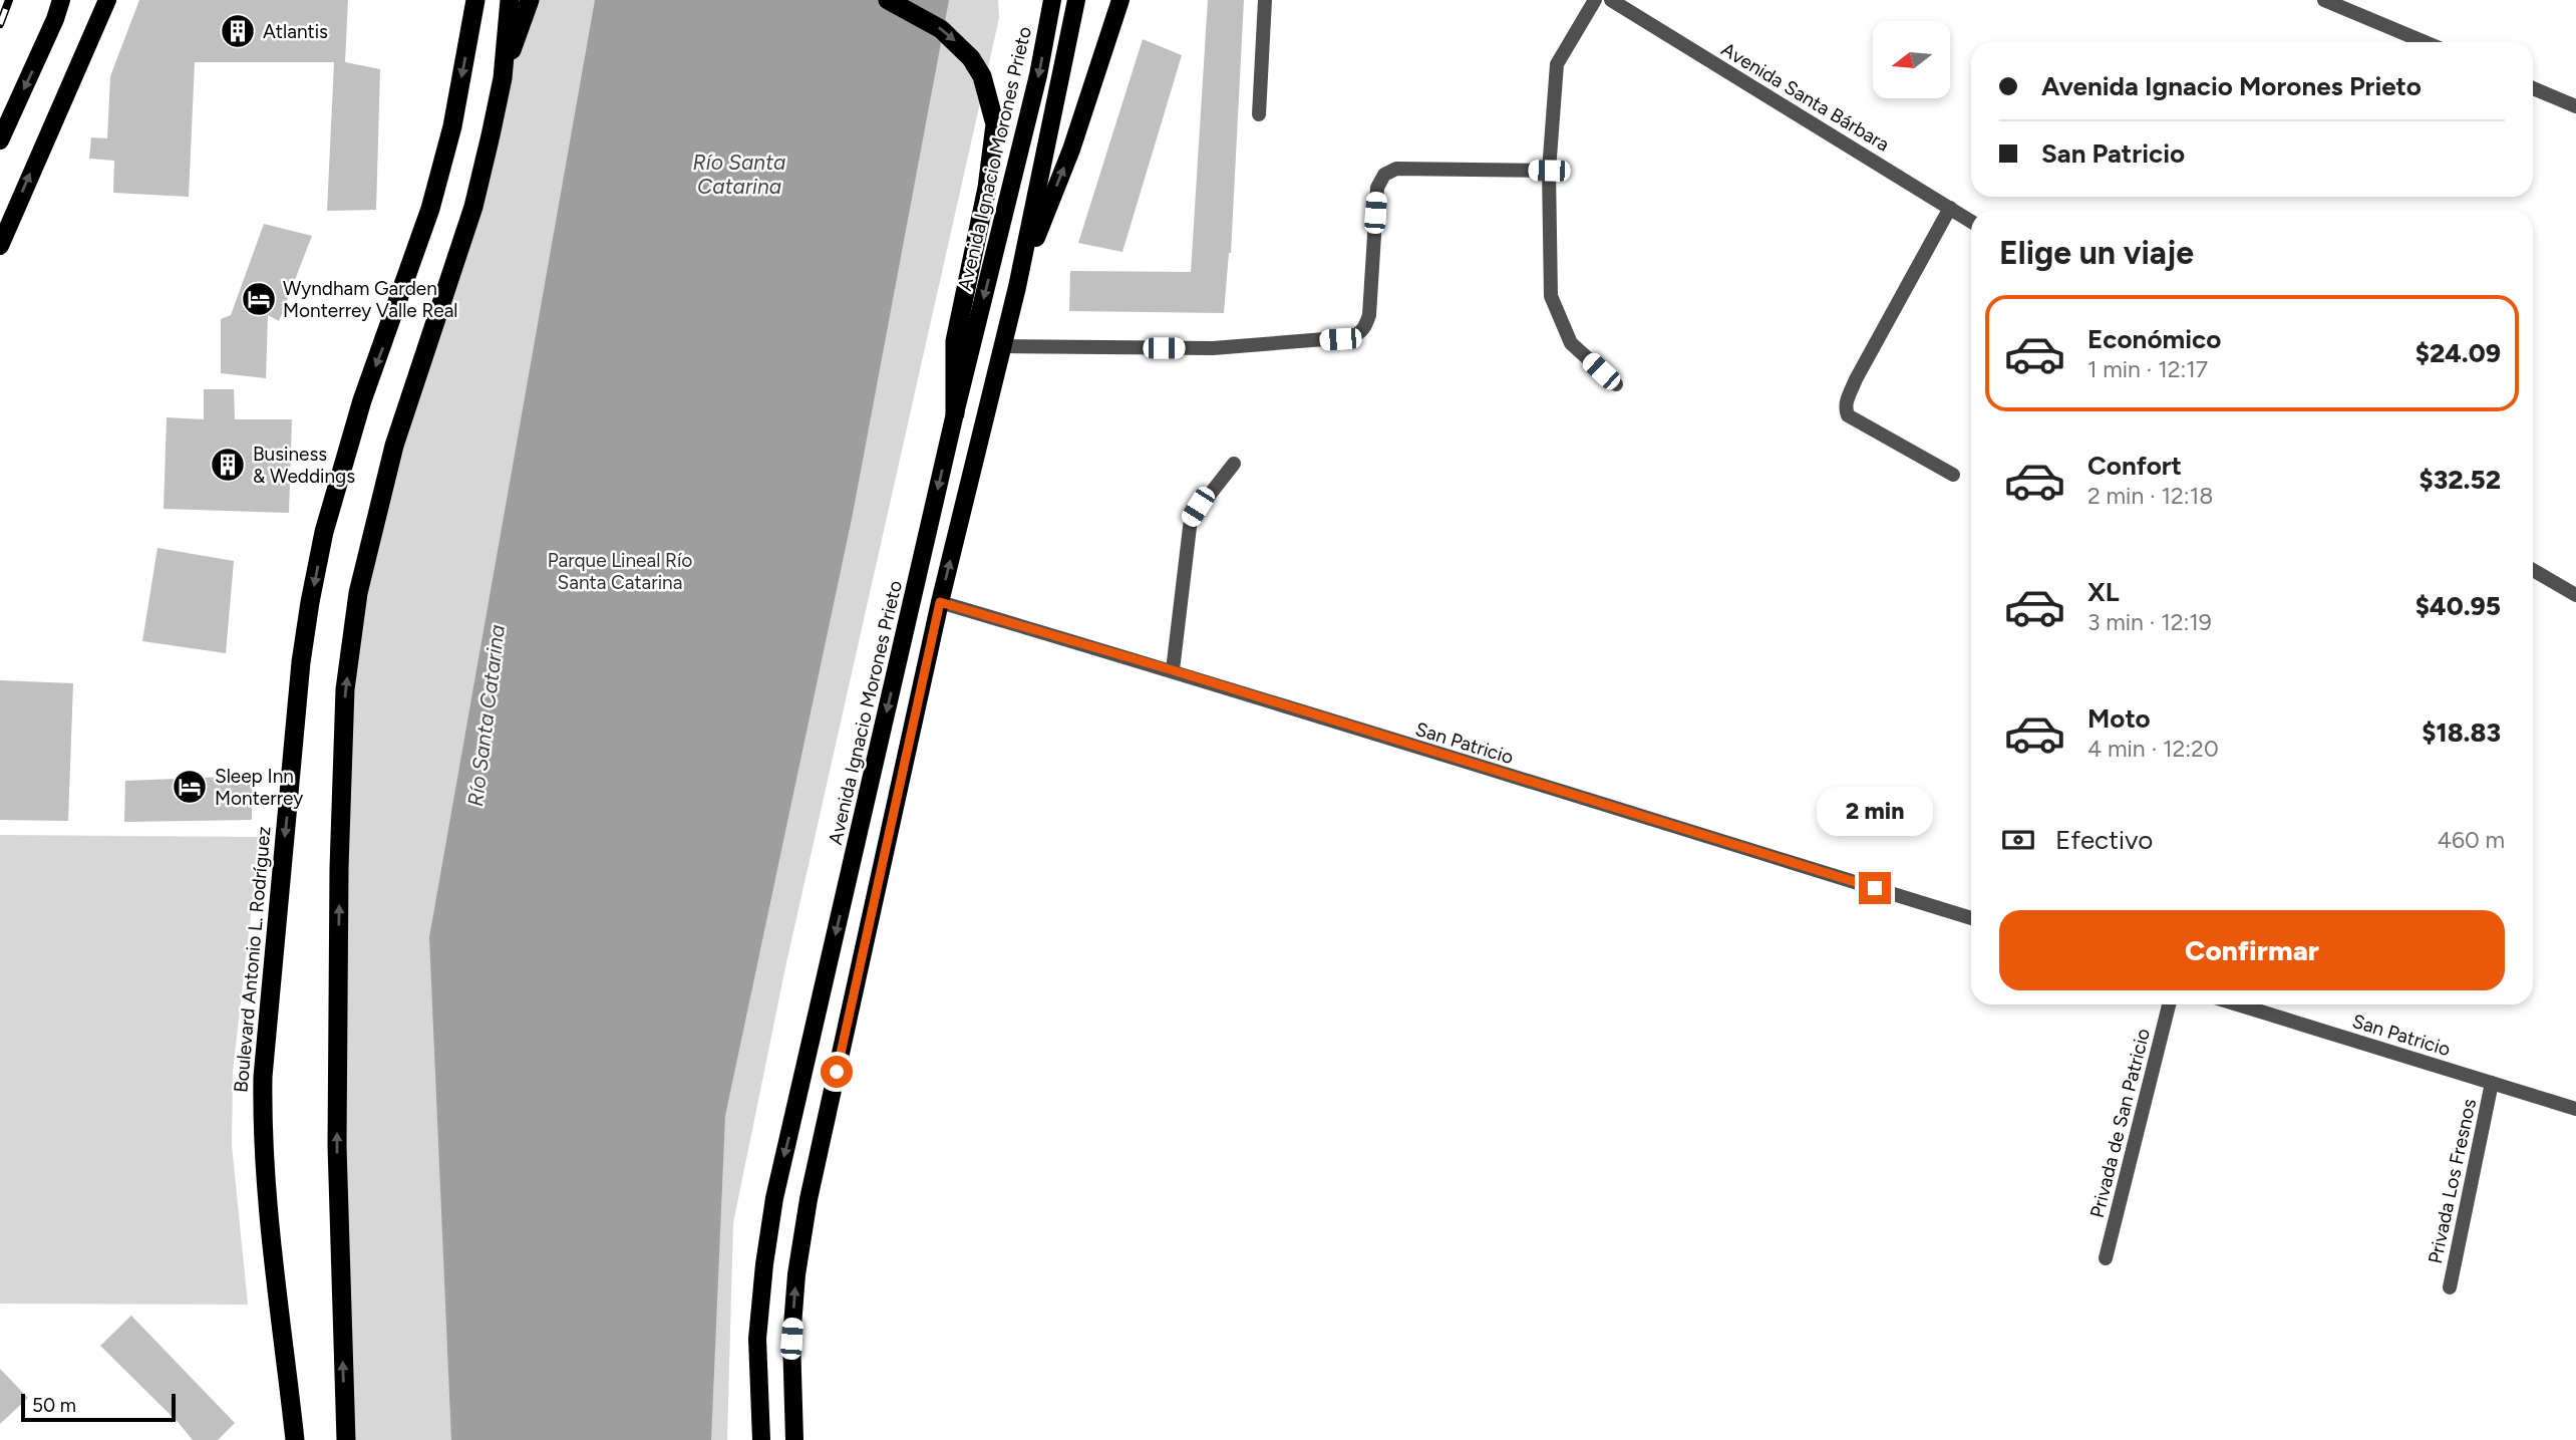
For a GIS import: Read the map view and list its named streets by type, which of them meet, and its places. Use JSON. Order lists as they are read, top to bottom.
{
  "streets": {
    "highway": ["Boulevard Antonio L. Rodríguez"],
    "main road": ["Avenida Ignacio Morones Prieto"],
    "street": [
      "Avenida Santa Bárbara",
      "San Patricio",
      "Privada de San Patricio",
      "Privada Los Fresnos"
    ]
  },
  "crossings": [
    ["San Patricio", "Privada Los Fresnos"]
  ],
  "water": ["Río Santa Catarina"],
  "parks": ["Parque Lineal Río Santa Catarina"],
  "places": {
    "building": ["Atlantis", "Business & Weddings"],
    "hotel": ["Wyndham Garden Monterrey Valle Real", "Sleep Inn Monterrey"]
  },
  "scale_bar": "50 m",
  "north": "left",
  "page": {
    "banner": ["Avenida Ignacio Morones Prieto", "San Patricio"],
    "heading": "Elige un viaje",
    "list": [
      {
        "name": "Económico",
        "note": "1 min · 12:17",
        "value": "$24.09"
      },
      {
        "name": "Confort",
        "note": "2 min · 12:18",
        "value": "$32.52"
      },
      {
        "name": "XL",
        "note": "3 min · 12:19",
        "value": "$40.95"
      },
      {
        "name": "Moto",
        "note": "4 min · 12:20",
        "value": "$18.83"
      }
    ],
    "bubble": "2 min",
    "pay": ["Efectivo", "460 m"],
    "buttons": "Confirmar",
    "scale": "50 m"
  }
}
